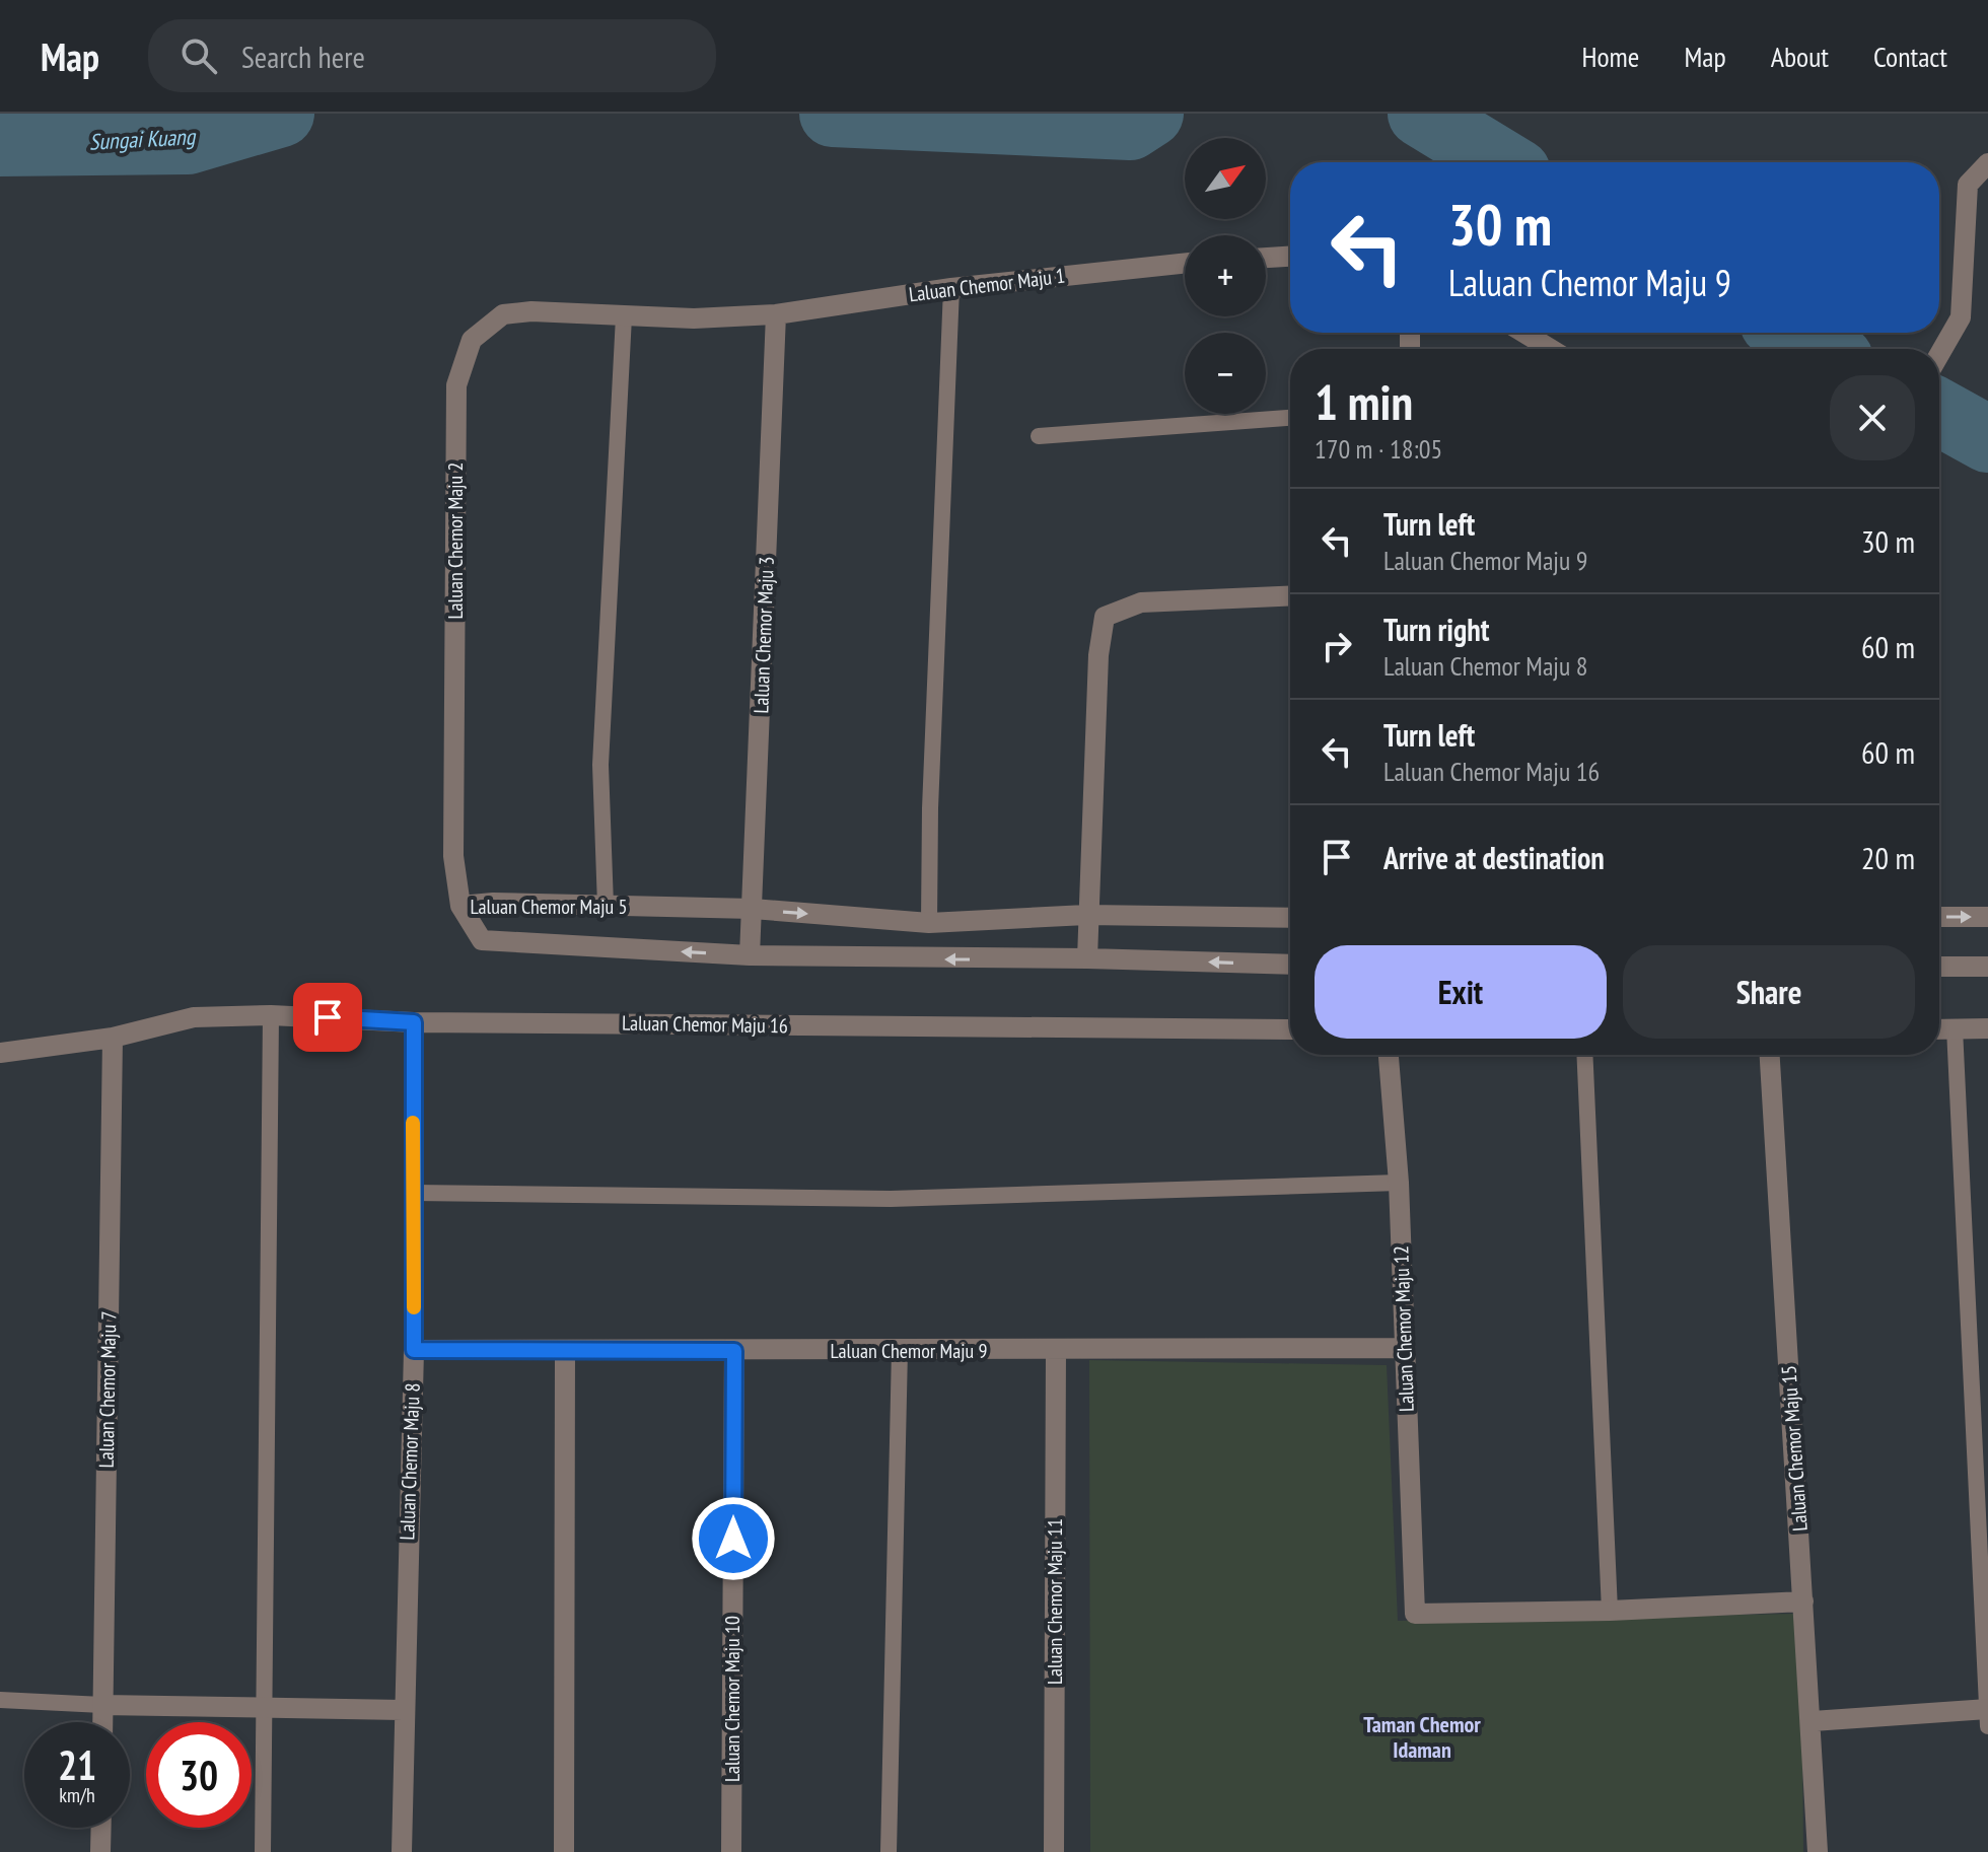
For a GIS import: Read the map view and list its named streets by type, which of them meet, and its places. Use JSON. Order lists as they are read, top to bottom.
{
  "streets": {
    "street": [
      "Laluan Chemor Maju 1",
      "Laluan Chemor Maju 2",
      "Laluan Chemor Maju 3",
      "Laluan Chemor Maju 5",
      "Laluan Chemor Maju 16",
      "Laluan Chemor Maju 12",
      "Laluan Chemor Maju 9",
      "Laluan Chemor Maju 7",
      "Laluan Chemor Maju 15",
      "Laluan Chemor Maju 8",
      "Laluan Chemor Maju 11",
      "Laluan Chemor Maju 10"
    ]
  },
  "crossings": [
    ["Laluan Chemor Maju 1", "Laluan Chemor Maju 2"],
    ["Laluan Chemor Maju 1", "Laluan Chemor Maju 3"],
    ["Laluan Chemor Maju 2", "Laluan Chemor Maju 5"],
    ["Laluan Chemor Maju 3", "Laluan Chemor Maju 5"],
    ["Laluan Chemor Maju 16", "Laluan Chemor Maju 7"],
    ["Laluan Chemor Maju 16", "Laluan Chemor Maju 8"],
    ["Laluan Chemor Maju 12", "Laluan Chemor Maju 9"],
    ["Laluan Chemor Maju 9", "Laluan Chemor Maju 8"],
    ["Laluan Chemor Maju 9", "Laluan Chemor Maju 11"],
    ["Laluan Chemor Maju 9", "Laluan Chemor Maju 10"]
  ],
  "districts": ["Taman Chemor Idaman"],
  "water": ["Sungai Kuang"],
  "north": "top right",
  "page": {
    "header": "Map",
    "search": "Search here",
    "nav": [
      "Home",
      "Map",
      "About",
      "Contact"
    ],
    "map_buttons": ["+", "−"],
    "turn": ["30 m", "Laluan Chemor Maju 9"],
    "heading": ["1 min", "170 m · 18:05"],
    "list": [
      {
        "name": "Turn left",
        "note": "Laluan Chemor Maju 9",
        "value": "30 m"
      },
      {
        "name": "Turn right",
        "note": "Laluan Chemor Maju 8",
        "value": "60 m"
      },
      {
        "name": "Turn left",
        "note": "Laluan Chemor Maju 16",
        "value": "60 m"
      },
      {
        "name": "Arrive at destination",
        "value": "20 m"
      }
    ],
    "buttons": ["Exit", "Share"],
    "speed": "21 km/h",
    "limit": "30"
  }
}
